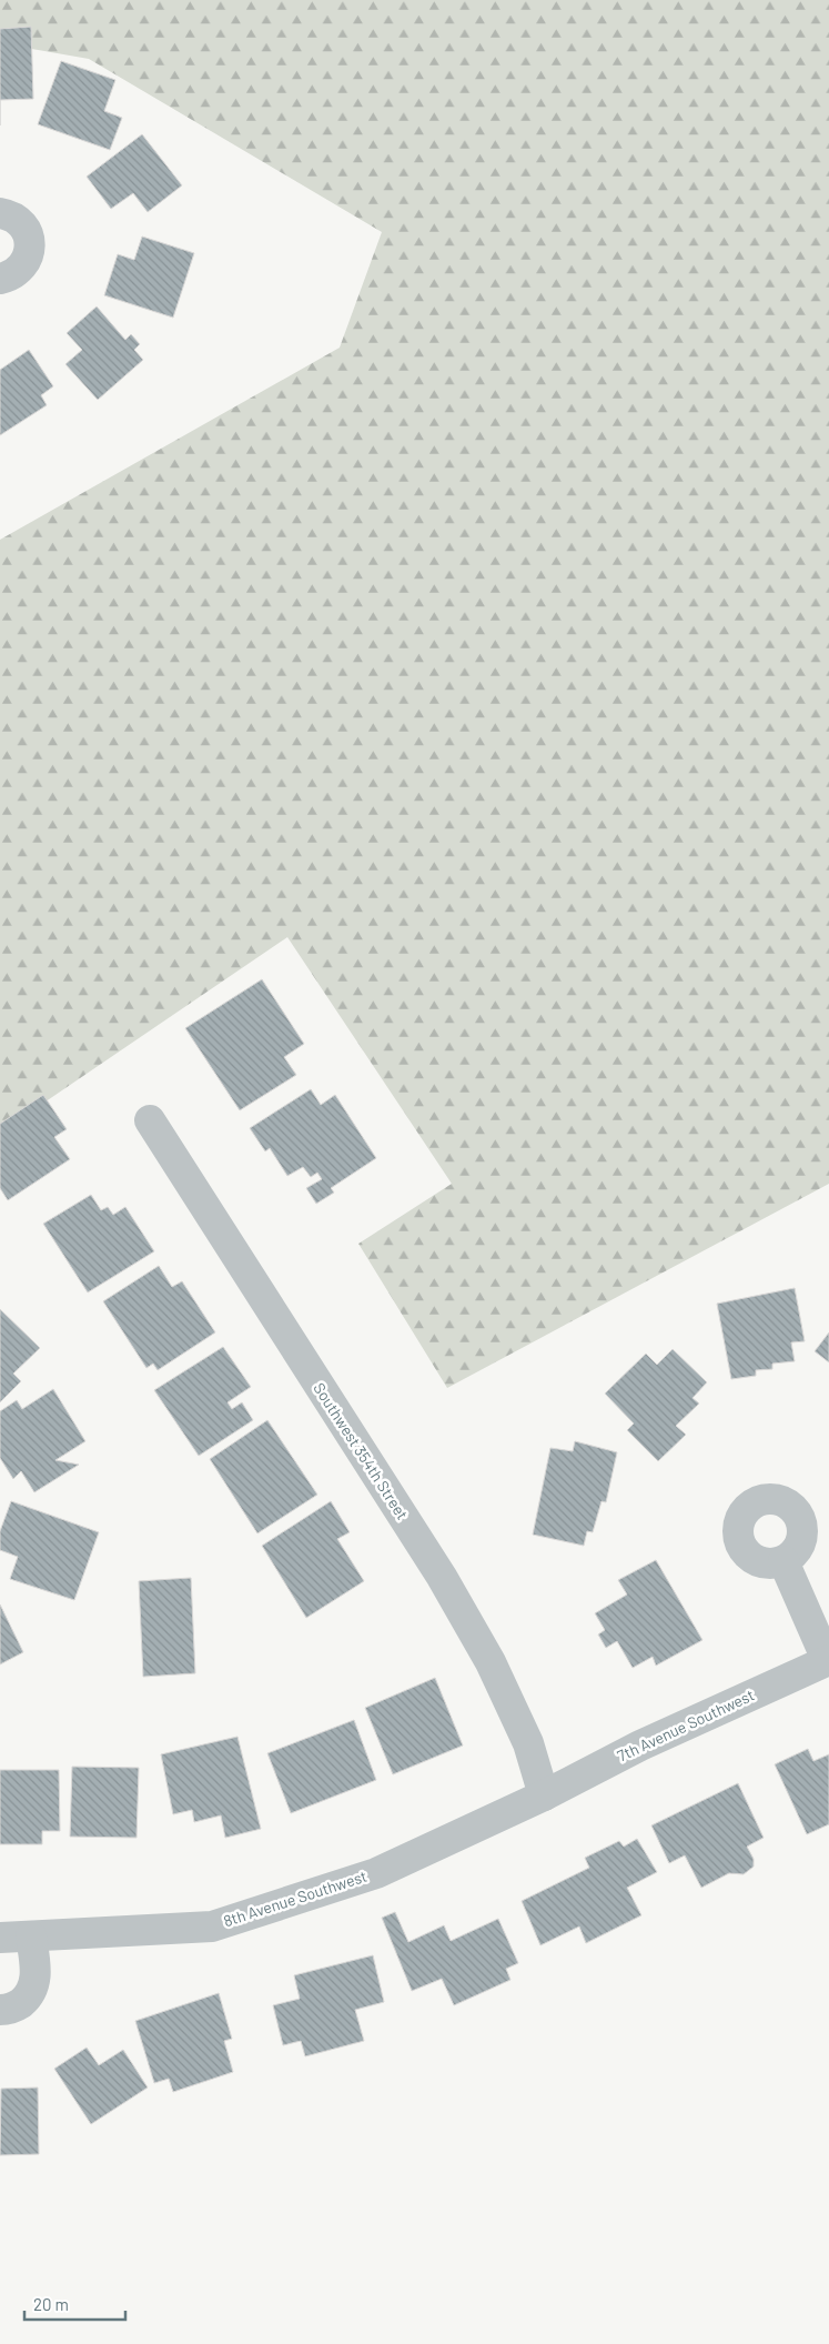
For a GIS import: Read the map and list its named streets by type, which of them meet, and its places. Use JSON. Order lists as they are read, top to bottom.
{
  "streets": {
    "street": ["Southwest 354th Street", "7th Avenue Southwest", "8th Avenue Southwest"]
  },
  "crossings": [
    ["Southwest 354th Street", "7th Avenue Southwest"],
    ["Southwest 354th Street", "8th Avenue Southwest"],
    ["7th Avenue Southwest", "8th Avenue Southwest"]
  ],
  "scale_bar": "20 m"
}
